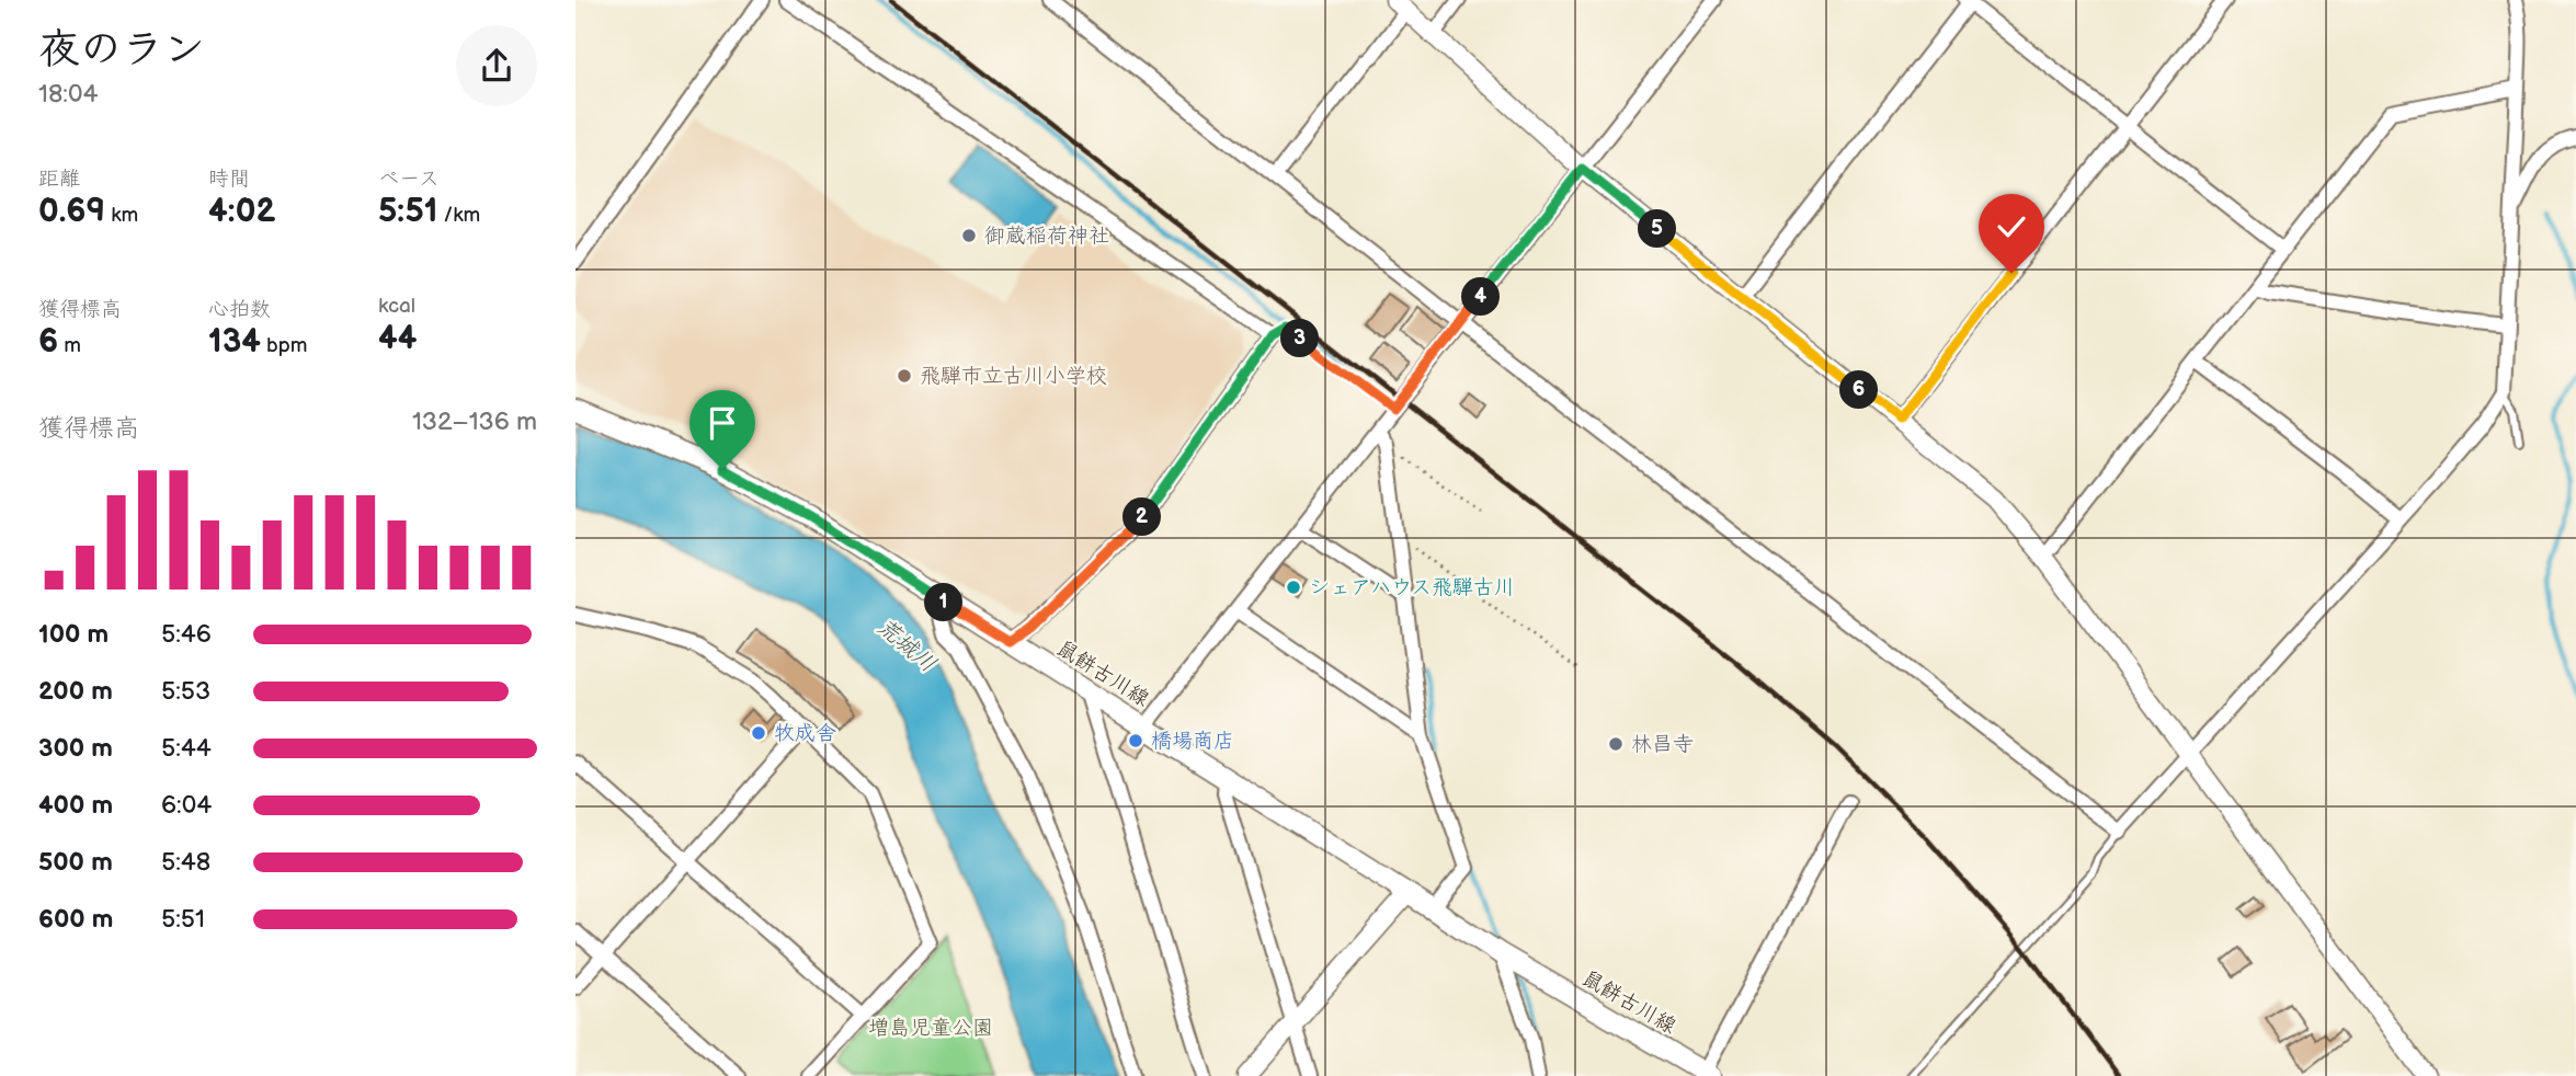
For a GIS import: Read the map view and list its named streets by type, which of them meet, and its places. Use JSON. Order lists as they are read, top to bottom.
{
  "streets": {
    "main road": ["鼠餅古川線"]
  },
  "water": ["荒城川"],
  "parks": ["増島児童公園"],
  "places": [
    "御蔵稲荷神社",
    "飛騨市立古川小学校",
    "シェアハウス飛騨古川",
    "牧成舎",
    "橋場商店",
    "林昌寺"
  ],
  "page": {
    "heading": ["夜のラン", "18:04"],
    "stats": [
      ["距離", "0.69 km"],
      ["時間", "4:02"],
      ["ペース", "5:51 /km"],
      ["獲得標高", "6 m"],
      ["心拍数", "134 bpm"],
      ["kcal", "44"]
    ],
    "pins": [
      "5",
      "4",
      "3",
      "6",
      "2",
      "1"
    ],
    "chart": ["獲得標高", "132–136 m"],
    "list": [
      {
        "name": "100 m",
        "note": "5:46"
      },
      {
        "name": "200 m",
        "note": "5:53"
      },
      {
        "name": "300 m",
        "note": "5:44"
      },
      {
        "name": "400 m",
        "note": "6:04"
      },
      {
        "name": "500 m",
        "note": "5:48"
      },
      {
        "name": "600 m",
        "note": "5:51"
      }
    ]
  }
}
